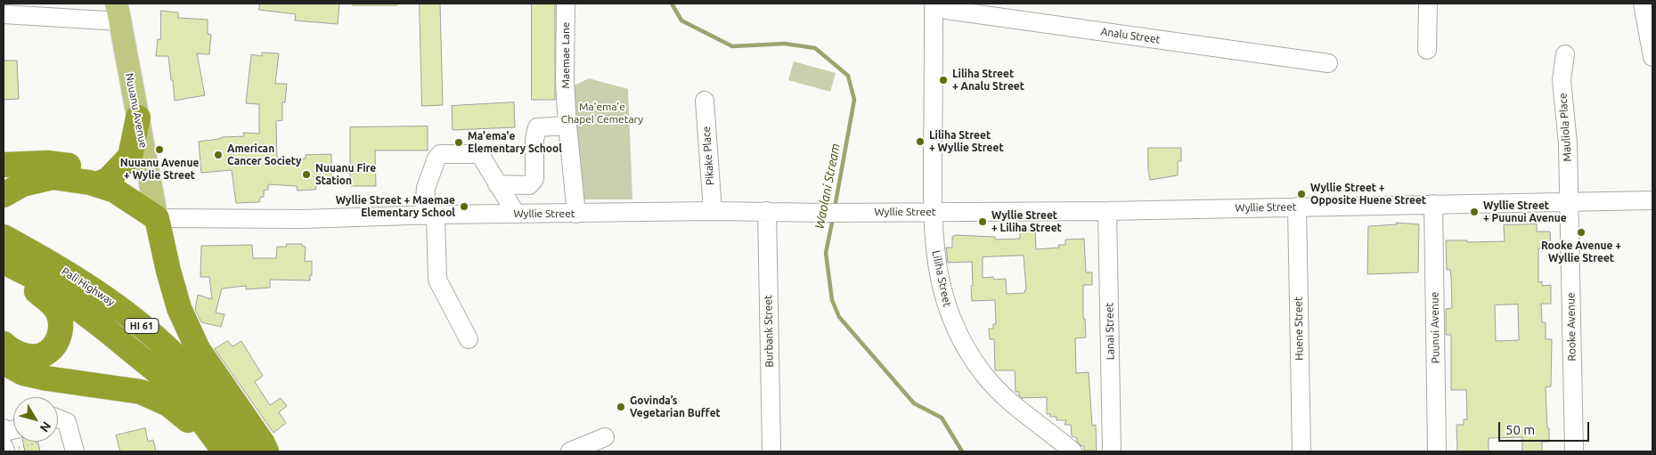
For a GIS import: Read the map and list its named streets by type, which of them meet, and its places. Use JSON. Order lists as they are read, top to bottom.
{
  "streets": {
    "highway": ["Pali Highway", "HI 61"],
    "main road": ["Nuuanu Avenue"],
    "street": [
      "Analu Street",
      "Maemae Lane",
      "Mauliola Place",
      "Pikake Place",
      "Wyllie Street",
      "Liliha Street",
      "Rooke Avenue",
      "Puunui Avenue",
      "Huene Street",
      "Burbank Street",
      "Lanai Street"
    ]
  },
  "crossings": [
    ["Analu Street", "Liliha Street"],
    ["Maemae Lane", "Wyllie Street"],
    ["Nuuanu Avenue", "Wyllie Street"],
    ["Mauliola Place", "Wyllie Street"],
    ["Mauliola Place", "Rooke Avenue"],
    ["Pikake Place", "Wyllie Street"],
    ["Wyllie Street", "Liliha Street"],
    ["Wyllie Street", "Rooke Avenue"],
    ["Wyllie Street", "Puunui Avenue"],
    ["Wyllie Street", "Huene Street"],
    ["Wyllie Street", "Burbank Street"],
    ["Wyllie Street", "Lanai Street"]
  ],
  "water": ["Waolani Stream"],
  "parks": ["Ma'ema'e Chapel Cemetary"],
  "places": [
    "Liliha Street + Analu Street",
    "Liliha Street + Wyllie Street",
    "Ma'ema'e Elementary School",
    "Nuuanu Avenue + Wylie Street",
    "American Cancer Society",
    "Nuuanu Fire Station",
    "Wyllie Street + Opposite Huene Street",
    "Wyllie Street + Maemae Elementary School",
    "Wyllie Street + Puunui Avenue",
    "Wyllie Street + Liliha Street",
    "Rooke Avenue + Wyllie Street",
    "Govinda’s Vegetarian Buffet"
  ],
  "scale_bar": "50 m",
  "north": "bottom right"
}
